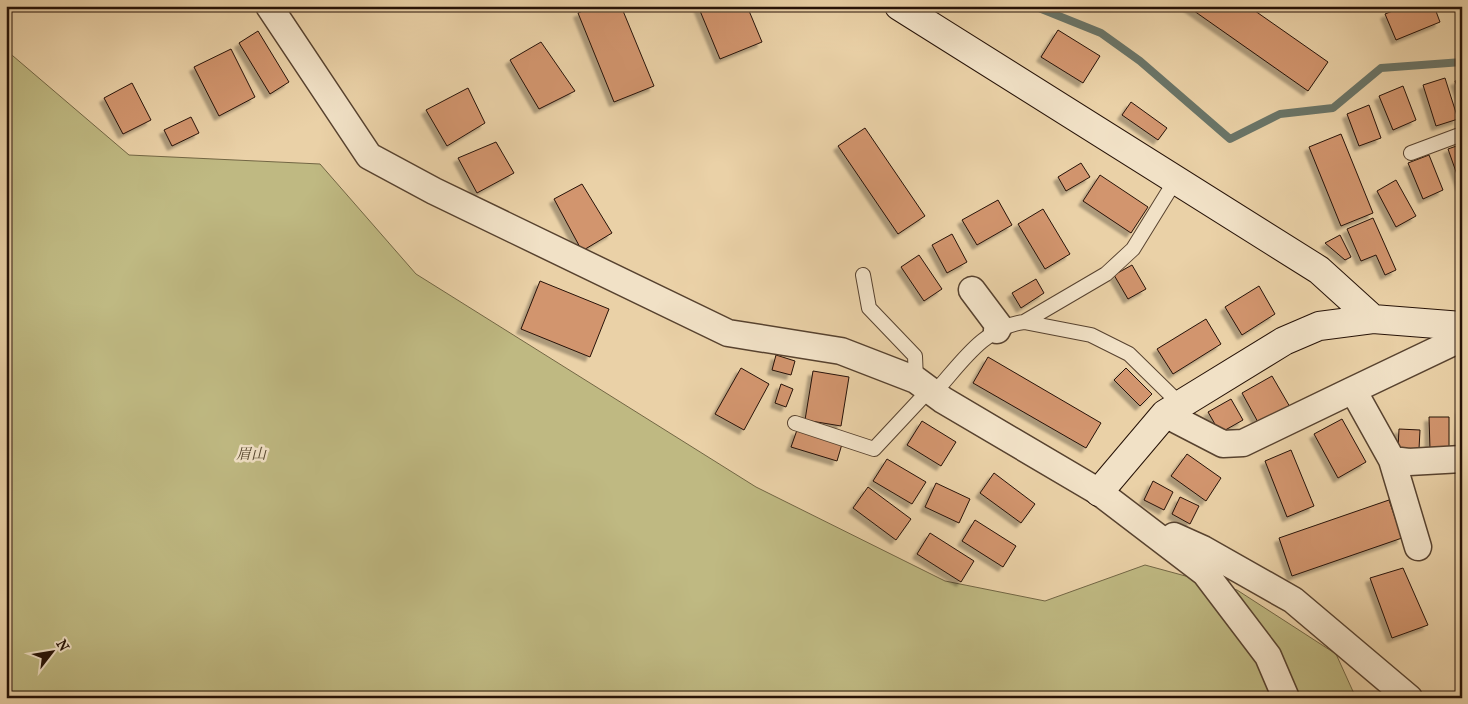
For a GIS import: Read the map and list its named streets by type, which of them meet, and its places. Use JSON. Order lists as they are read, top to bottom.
{
  "parks": ["眉山"],
  "north": "top right"
}
